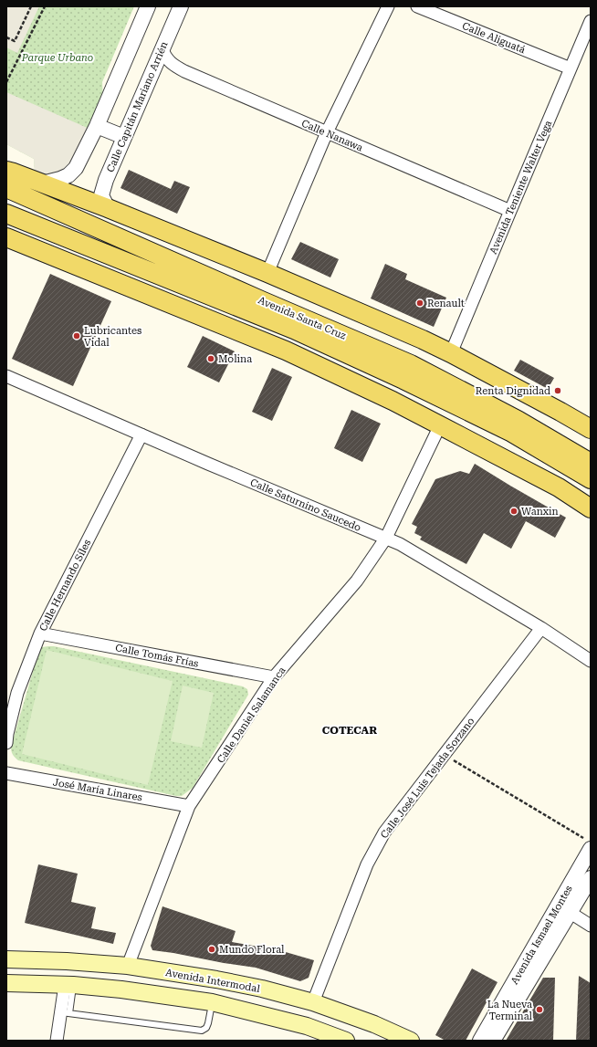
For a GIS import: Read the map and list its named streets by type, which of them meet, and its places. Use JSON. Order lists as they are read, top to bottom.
{
  "streets": {
    "main road": ["Avenida Santa Cruz", "Avenida Intermodal"],
    "street": [
      "Calle Aliguatá",
      "Calle Capitán Mariano Arrién",
      "Calle Nanawa",
      "Avenida Teniente Walter Vega",
      "Calle Saturnino Saucedo",
      "Calle Hernando Síles",
      "Calle Tomás Frías",
      "Calle Daniel Salamanca",
      "Calle José Luis Tejada Sorzano",
      "José María Linares",
      "Avenida Ismael Montes"
    ]
  },
  "crossings": [
    ["Calle Aliguatá", "Avenida Teniente Walter Vega"],
    ["Calle Capitán Mariano Arrién", "Calle Nanawa"],
    ["Calle Nanawa", "Avenida Teniente Walter Vega"],
    ["Calle Saturnino Saucedo", "Calle Hernando Síles"],
    ["Calle Saturnino Saucedo", "Calle Daniel Salamanca"],
    ["Calle Saturnino Saucedo", "Calle José Luis Tejada Sorzano"],
    ["Calle Hernando Síles", "Calle Tomás Frías"],
    ["Calle Tomás Frías", "Calle Daniel Salamanca"],
    ["Calle Daniel Salamanca", "José María Linares"],
    ["Calle Daniel Salamanca", "Avenida Intermodal"],
    ["Calle José Luis Tejada Sorzano", "Avenida Intermodal"]
  ],
  "districts": ["COTECAR"],
  "parks": ["Parque Urbano"],
  "places": [
    "Renault",
    "Lubricantes Vidal",
    "Molina",
    "Renta Dignidad",
    "Wanxin",
    "Mundo Floral",
    "La Nueva Terminal"
  ]
}
